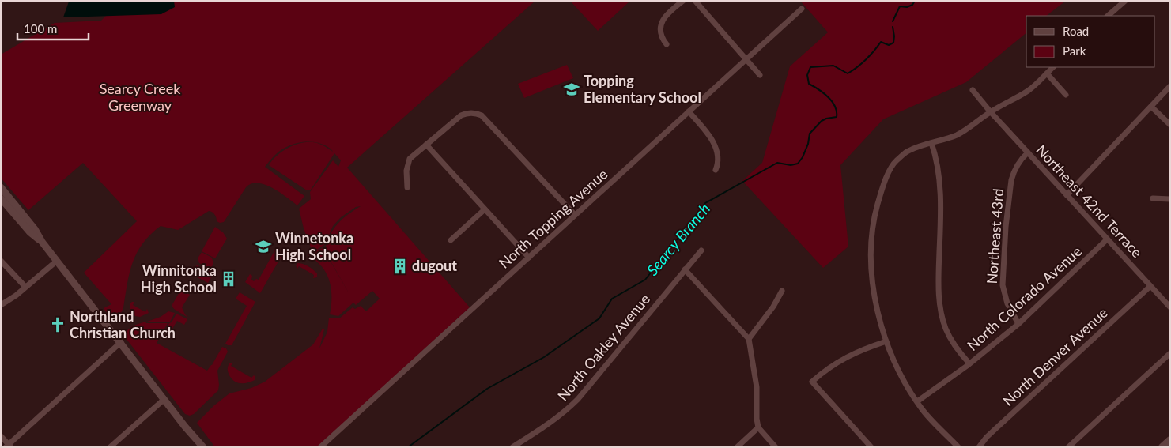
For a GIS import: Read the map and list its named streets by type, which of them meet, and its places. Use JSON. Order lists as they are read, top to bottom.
{
  "streets": {
    "street": [
      "Northeast 42nd Terrace",
      "North Topping Avenue",
      "Northeast 43rd",
      "North Colorado Avenue",
      "North Oakley Avenue",
      "North Denver Avenue"
    ]
  },
  "crossings": [
    ["Northeast 42nd Terrace", "Northeast 43rd"],
    ["Northeast 42nd Terrace", "North Colorado Avenue"],
    ["Northeast 42nd Terrace", "North Denver Avenue"],
    ["Northeast 43rd", "North Colorado Avenue"]
  ],
  "water": ["Searcy Branch"],
  "parks": ["Searcy Creek Greenway"],
  "places": {
    "school or university": ["Topping Elementary School", "Winnetonka High School"],
    "building": ["dugout", "Winnitonka High School"],
    "church": ["Northland Christian Church"]
  },
  "legend": ["Road", "Park"],
  "scale_bar": "100 m"
}
